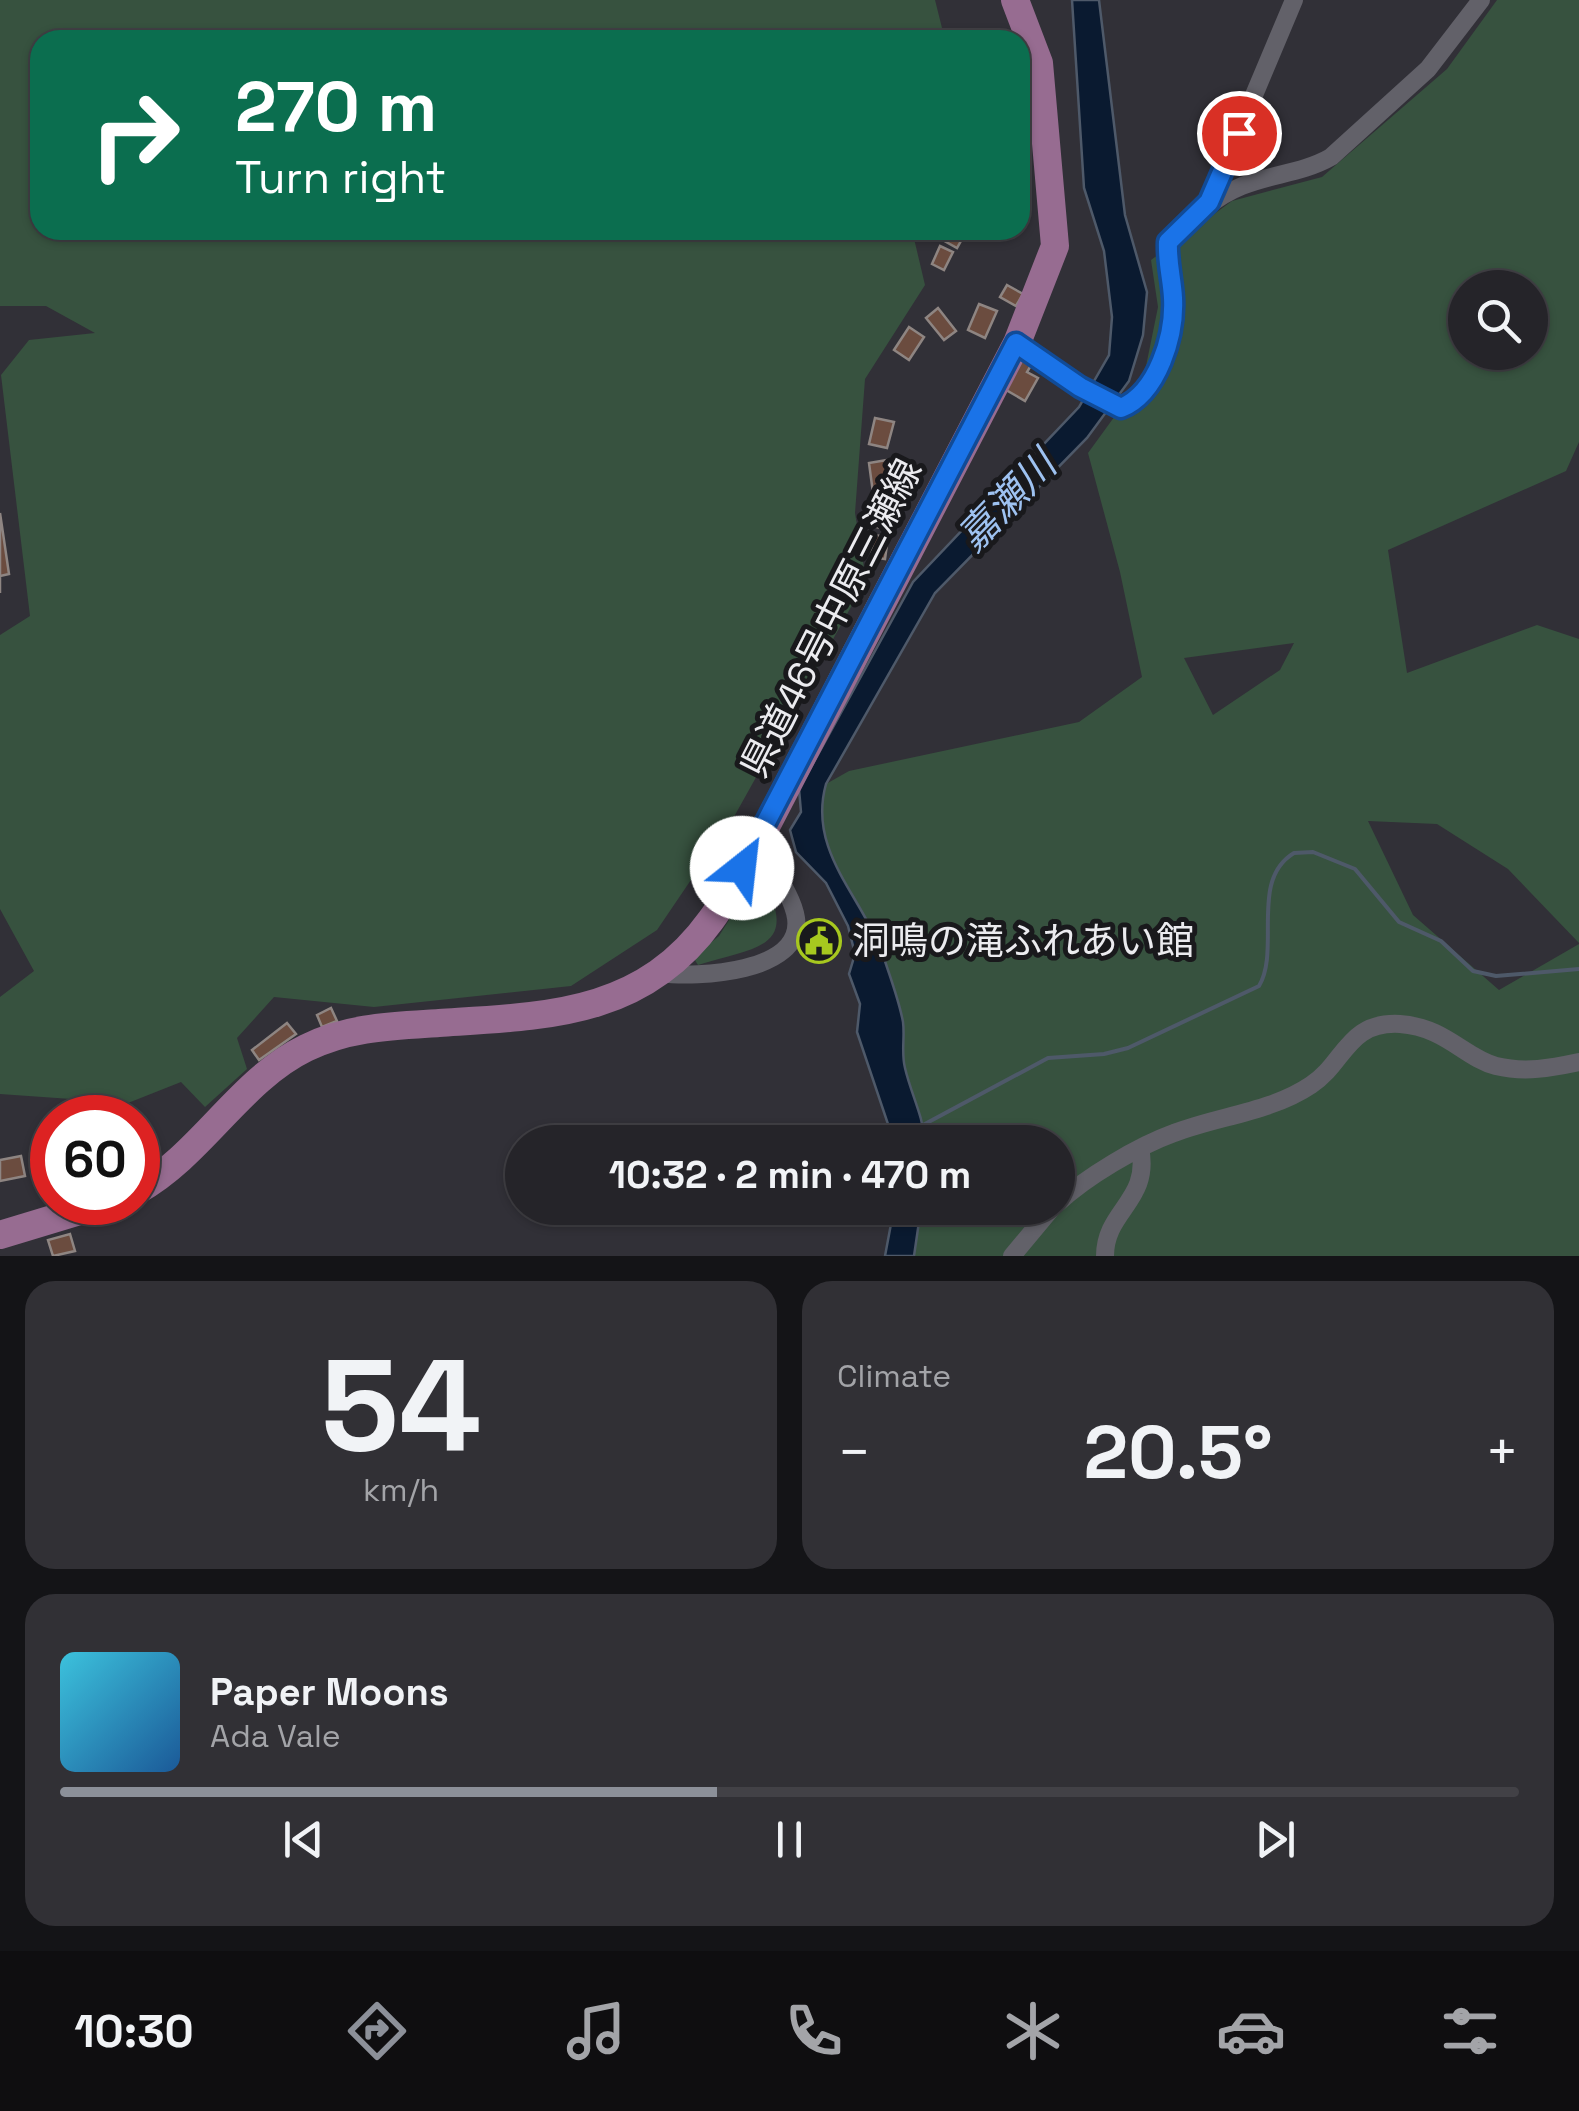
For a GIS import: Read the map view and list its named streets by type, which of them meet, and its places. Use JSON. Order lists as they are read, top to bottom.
{
  "streets": {
    "main road": ["県道46号中原三瀬線"]
  },
  "water": ["嘉瀬川"],
  "places": {
    "public building": ["洞鳴の滝ふれあい館"]
  },
  "page": {
    "turn": ["270 m", "Turn right"],
    "limit": "60",
    "trip": "10:32 · 2 min · 470 m",
    "tile": [
      ["54", "km/h"],
      "Climate"
    ],
    "heat": ["−", "20.5°", "+"],
    "song": ["Paper Moons", "Ada Vale"],
    "tabs": "10:30"
  }
}
